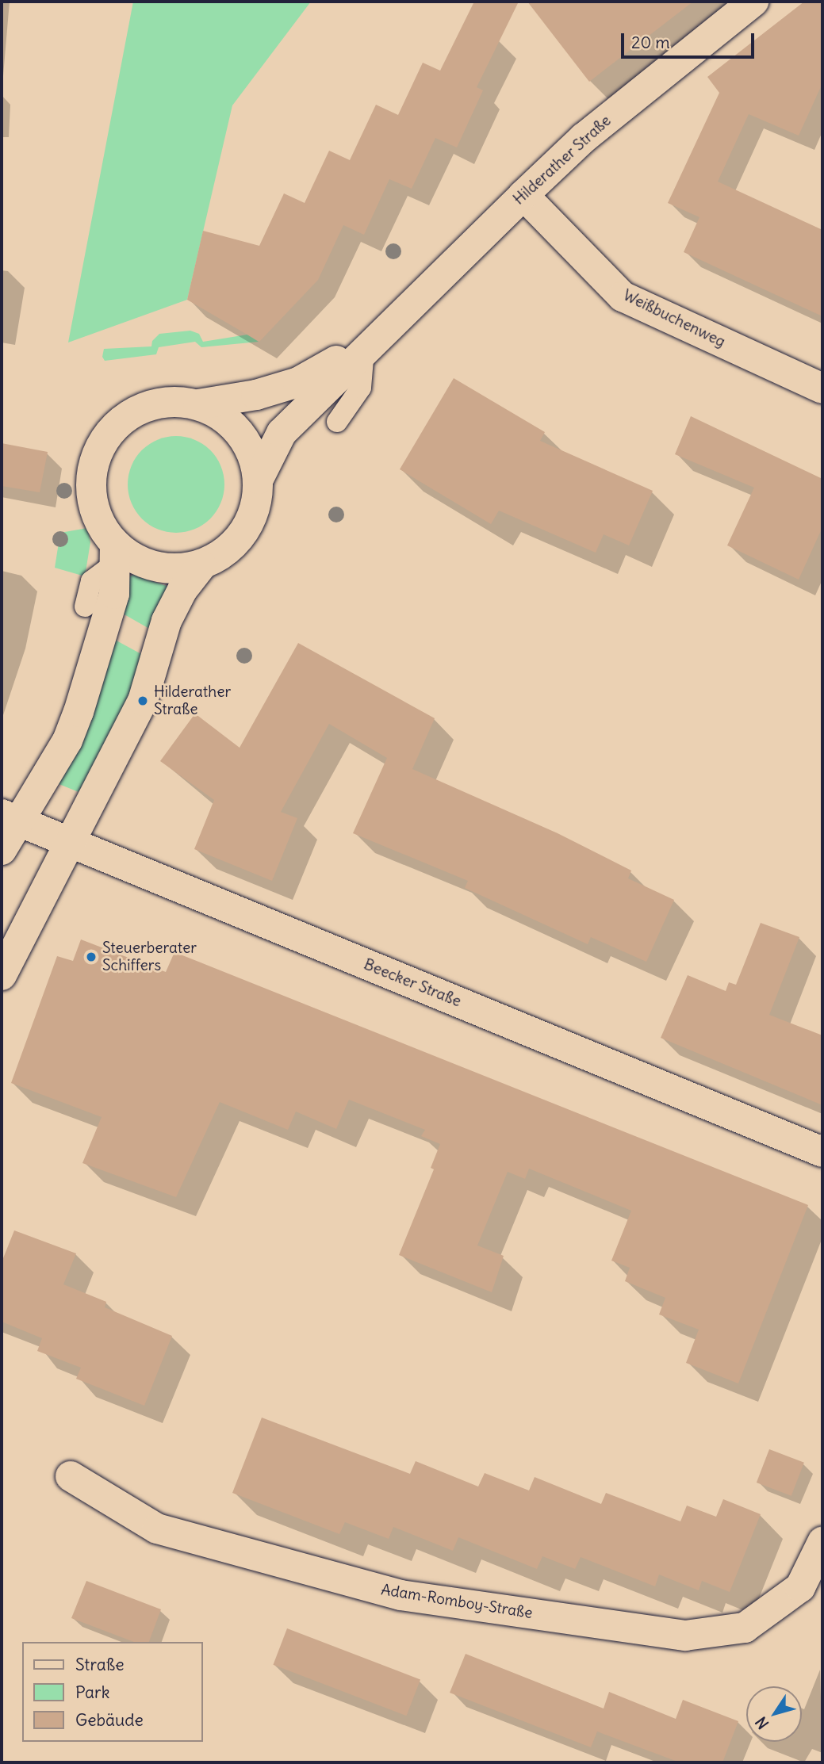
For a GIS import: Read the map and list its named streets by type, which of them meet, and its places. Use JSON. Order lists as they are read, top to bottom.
{
  "streets": {
    "street": [
      "Hilderather Straße",
      "Weißbuchenweg",
      "Beecker Straße",
      "Adam-Romboy-Straße"
    ]
  },
  "crossings": [
    ["Hilderather Straße", "Weißbuchenweg"]
  ],
  "places": ["Hilderather Straße", "Steuerberater Schiffers"],
  "legend": ["Straße", "Park", "Gebäude"],
  "scale_bar": "20 m",
  "north": "bottom left"
}
